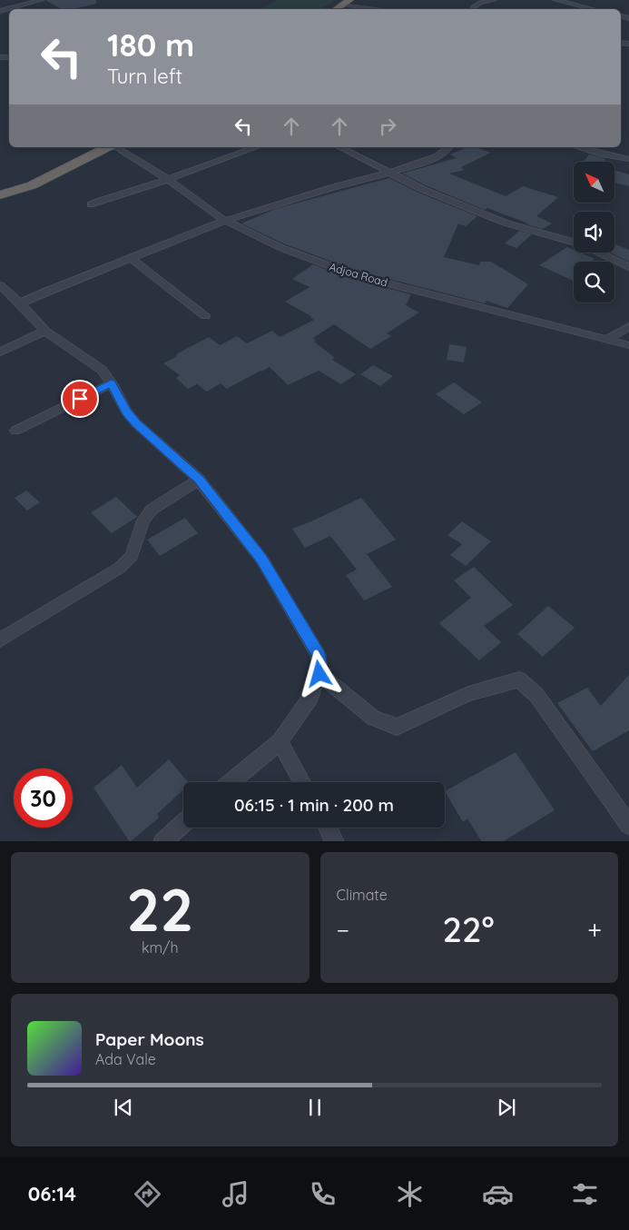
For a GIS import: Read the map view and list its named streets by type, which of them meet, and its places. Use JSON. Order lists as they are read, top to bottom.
{
  "streets": {
    "street": ["Adjoa Road"]
  },
  "north": "top left",
  "page": {
    "turn": ["180 m", "Turn left"],
    "limit": "30",
    "trip": "06:15 · 1 min · 200 m",
    "tile": [
      ["22", "km/h"],
      "Climate"
    ],
    "heat": ["−", "22°", "+"],
    "song": ["Paper Moons", "Ada Vale"],
    "tabs": "06:14"
  }
}
